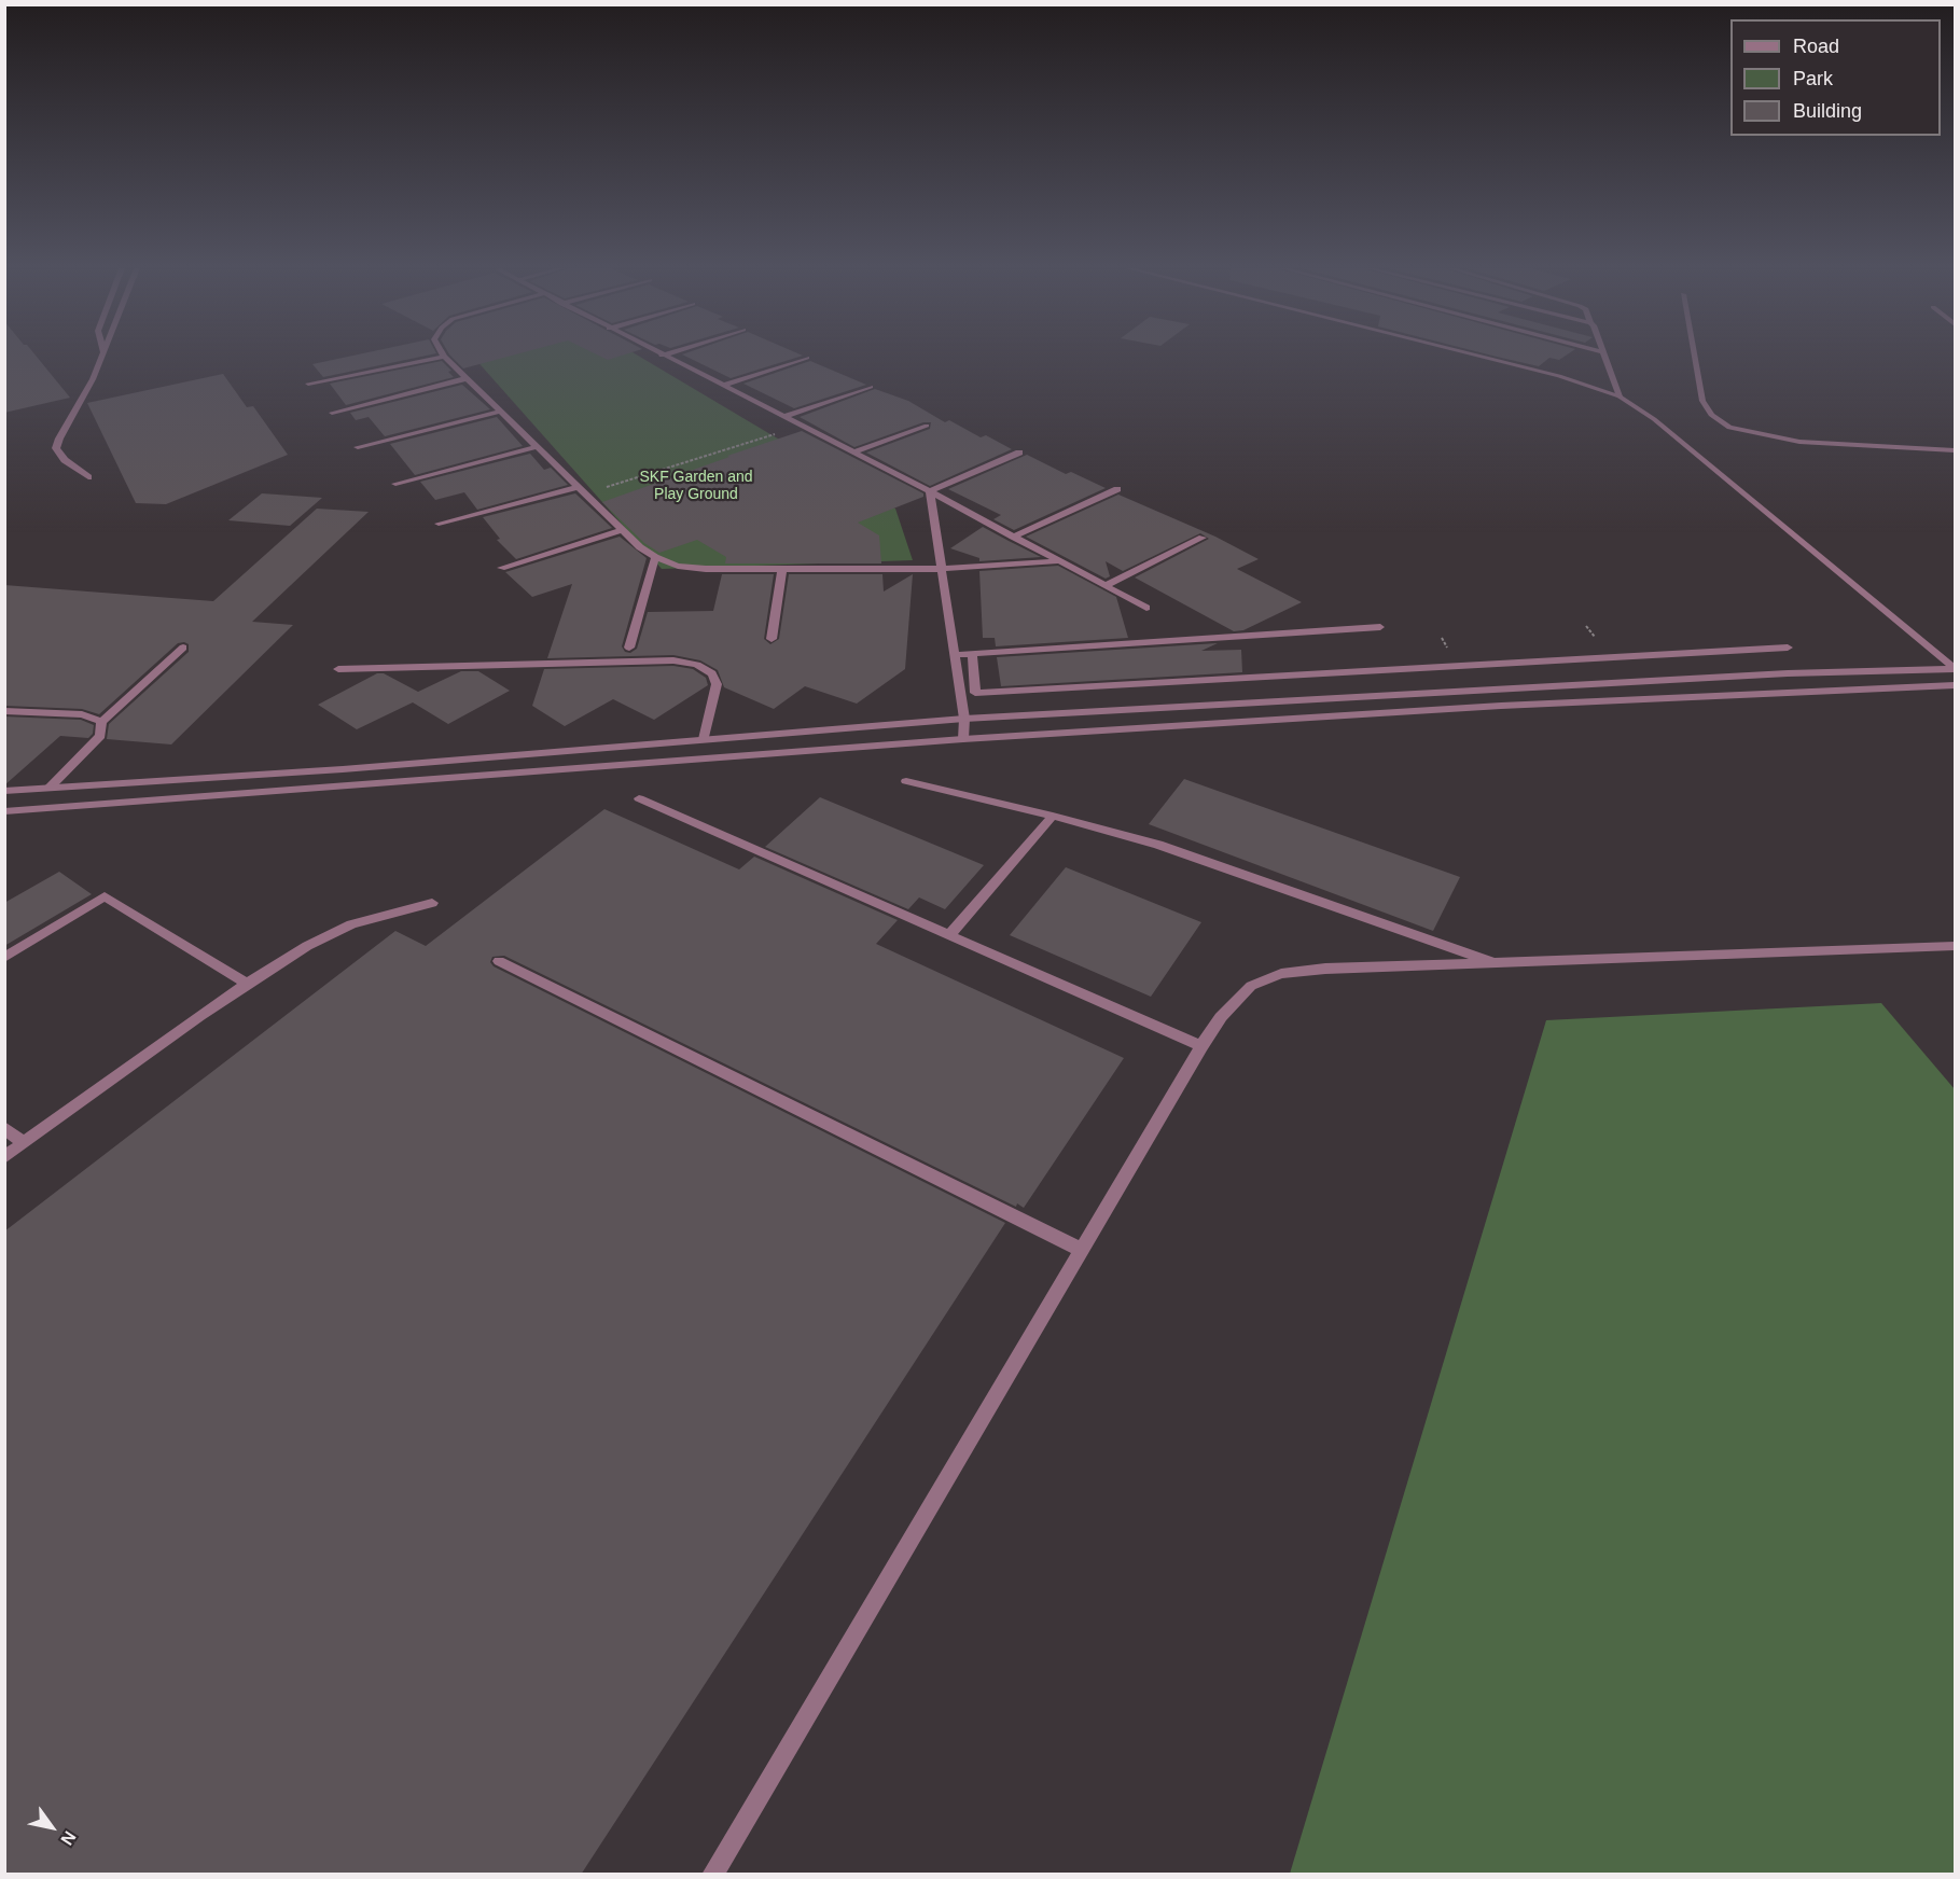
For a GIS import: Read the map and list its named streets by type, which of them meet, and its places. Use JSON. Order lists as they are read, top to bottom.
{
  "parks": ["SKF Garden and Play Ground"],
  "legend": ["Road", "Park", "Building"],
  "north": "bottom right"
}
